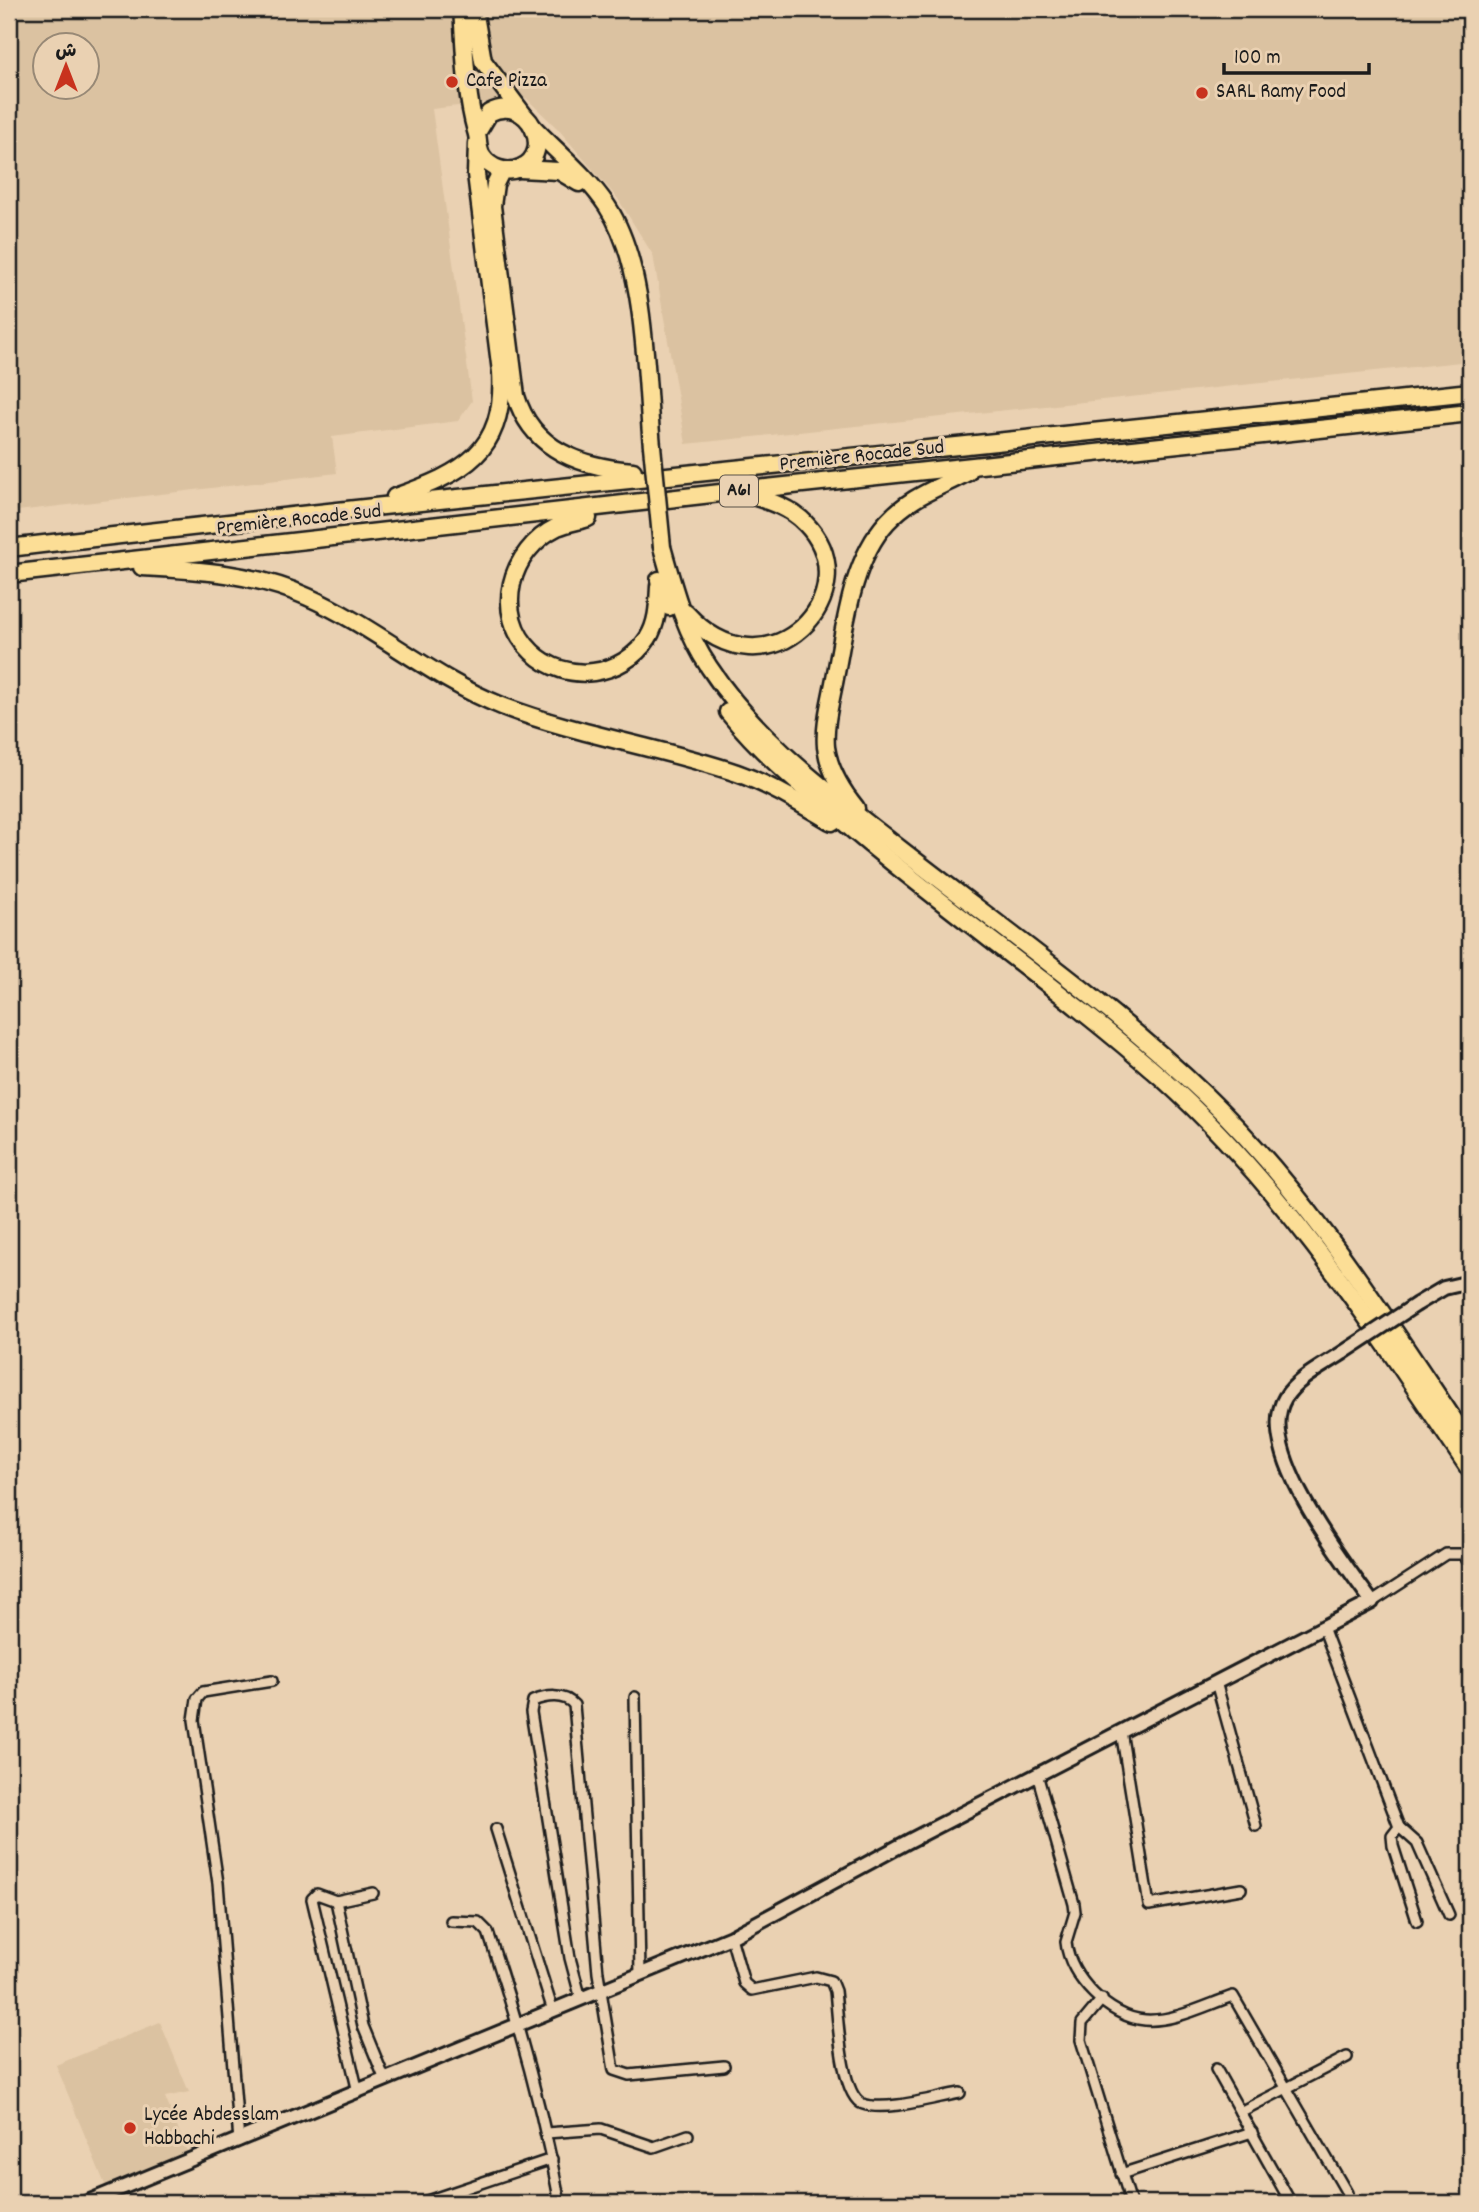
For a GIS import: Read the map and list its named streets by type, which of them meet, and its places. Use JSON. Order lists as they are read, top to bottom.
{
  "streets": {
    "highway": ["Première Rocade Sud", "A61"]
  },
  "places": ["Cafe Pizza", "SARL Ramy Food", "Lycée Abdesslam Habbachi"],
  "scale_bar": "100 m",
  "north": "top"
}
